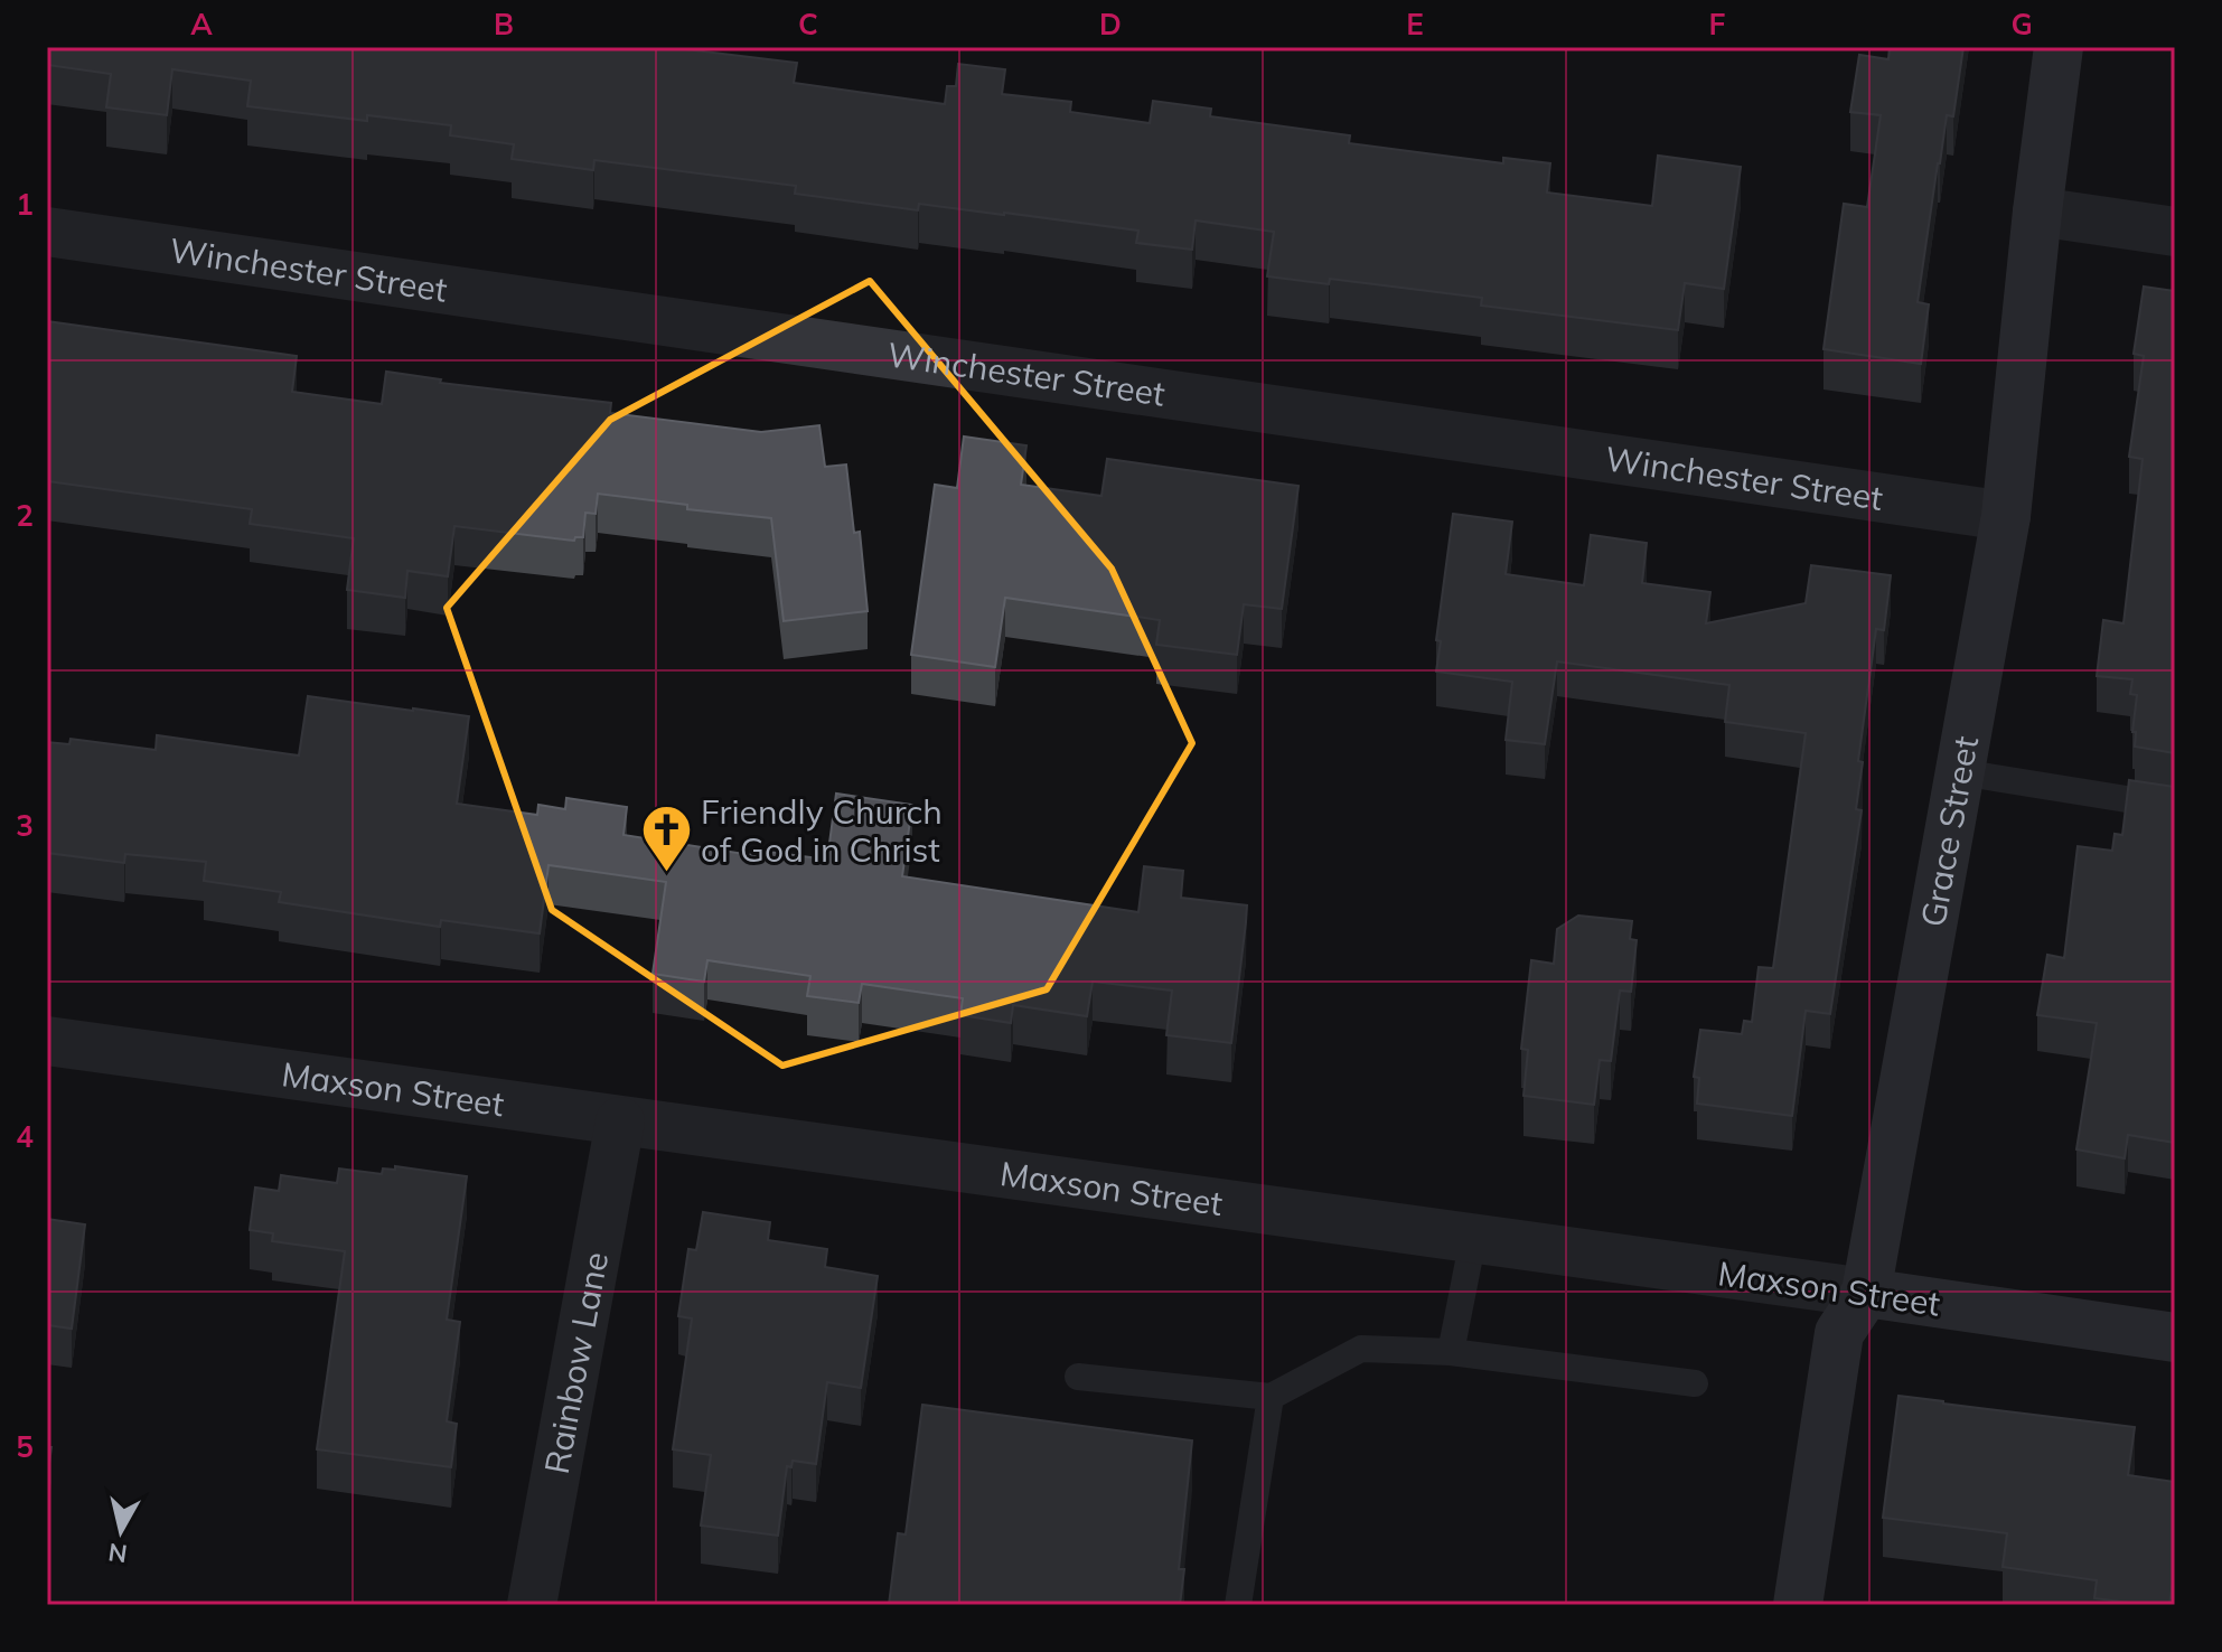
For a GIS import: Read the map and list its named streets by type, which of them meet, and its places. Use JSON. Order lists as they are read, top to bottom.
{
  "streets": {
    "street": [
      "Winchester Street",
      "Grace Street",
      "Maxson Street",
      "Rainbow Lane"
    ]
  },
  "crossings": [
    ["Winchester Street", "Grace Street"],
    ["Grace Street", "Maxson Street"],
    ["Maxson Street", "Rainbow Lane"]
  ],
  "places": {
    "church": ["Friendly Church of God in Christ"]
  },
  "north": "bottom",
  "grid": {
    "columns": [
      "A",
      "B",
      "C",
      "D",
      "E",
      "F",
      "G"
    ],
    "rows": [
      "1",
      "2",
      "3",
      "4",
      "5"
    ]
  }
}
